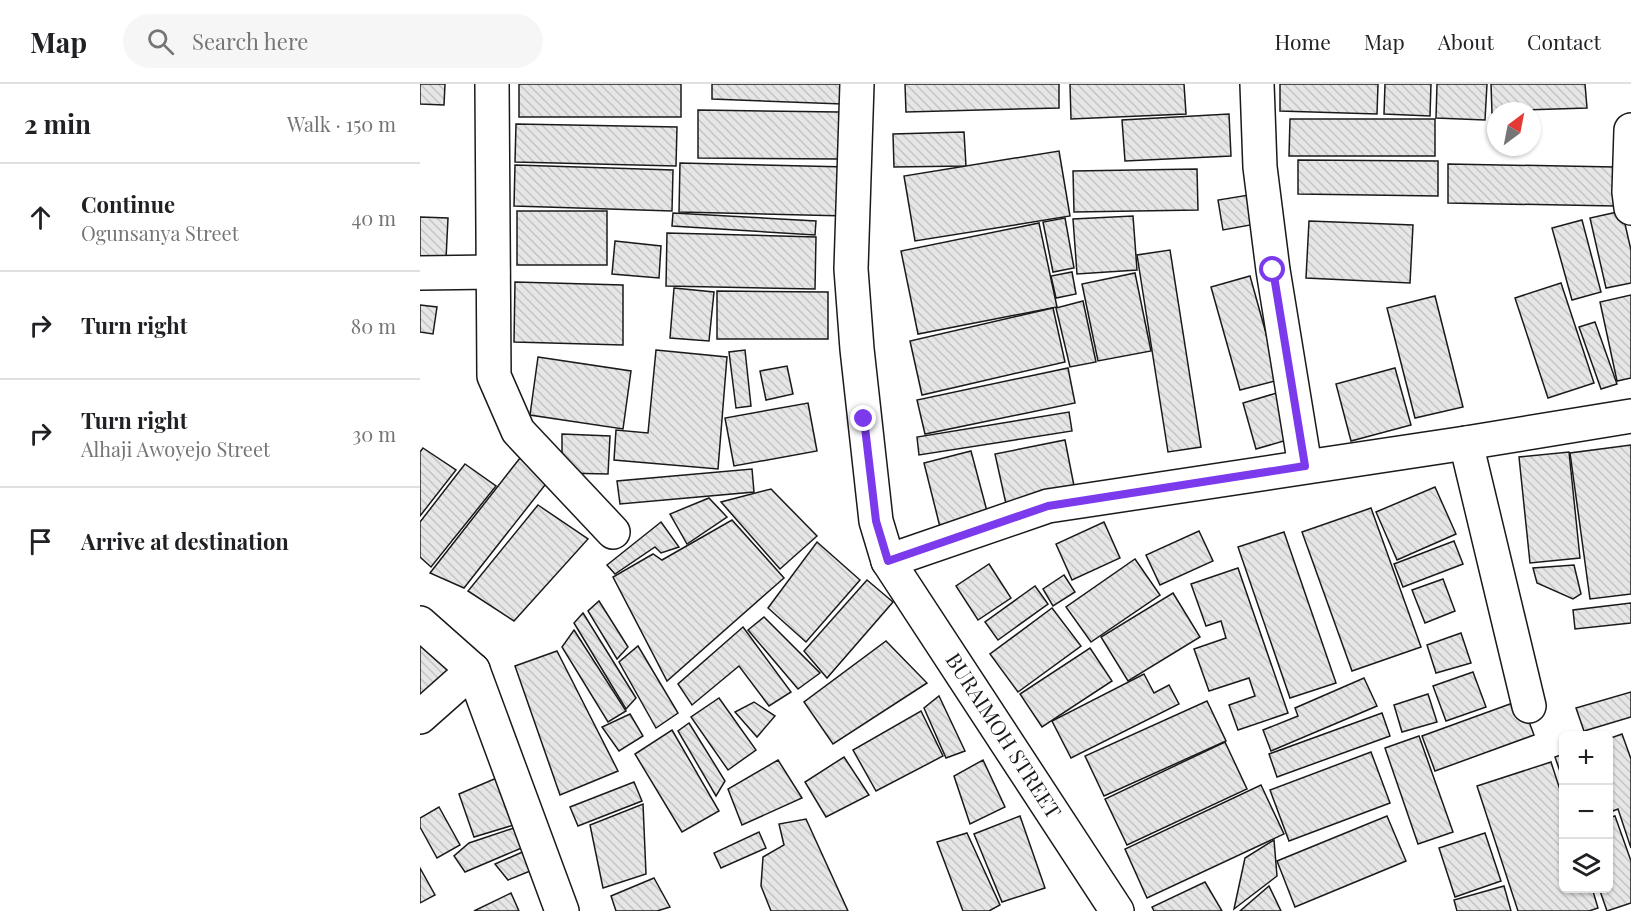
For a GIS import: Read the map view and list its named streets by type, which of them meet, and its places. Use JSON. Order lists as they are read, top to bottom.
{
  "streets": {
    "street": ["BURAIMOH STREET"]
  },
  "north": "top right",
  "page": {
    "header": "Map",
    "search": "Search here",
    "nav": [
      "Home",
      "Map",
      "About",
      "Contact"
    ],
    "heading": ["2 min", "Walk · 150 m"],
    "list": [
      ["Continue", "Ogunsanya Street", "40 m"],
      ["Turn right", "80 m"],
      ["Turn right", "Alhaji Awoyejo Street", "30 m"],
      "Arrive at destination"
    ],
    "map_buttons": ["+", "−"]
  }
}
